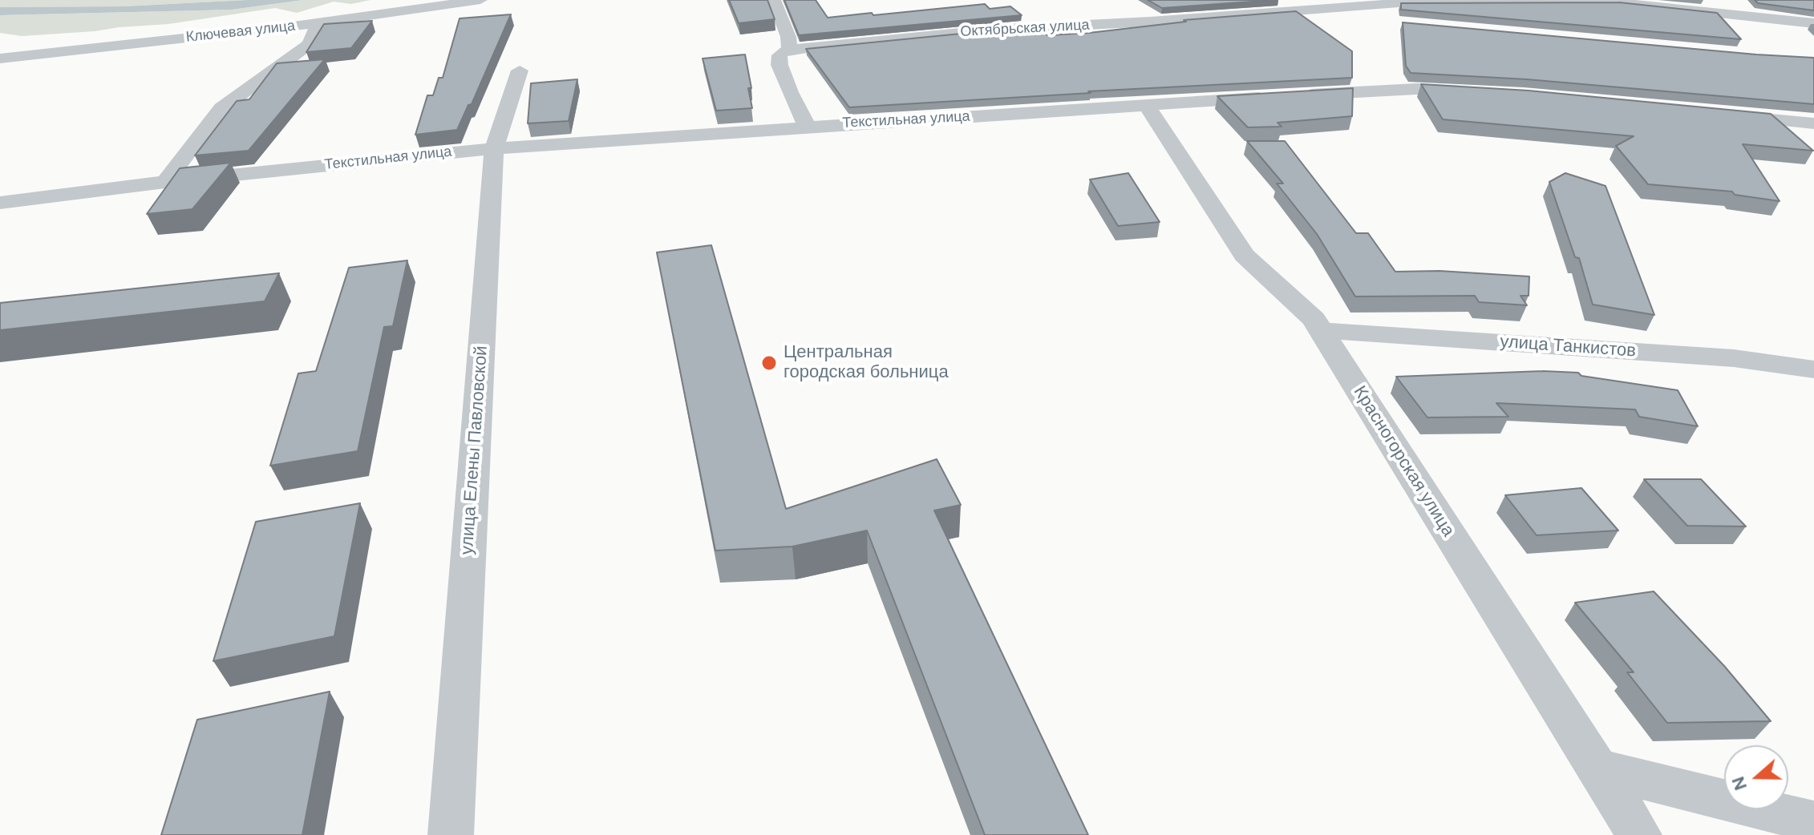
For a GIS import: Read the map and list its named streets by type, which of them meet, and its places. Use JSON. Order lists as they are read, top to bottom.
{
  "streets": {
    "street": [
      "Октябрьская улица",
      "Ключевая улица",
      "Текстильная улица",
      "улица Танкистов",
      "улица Елены Павловской",
      "Красногорская улица"
    ]
  },
  "crossings": [
    ["Текстильная улица", "улица Елены Павловской"],
    ["Текстильная улица", "Красногорская улица"],
    ["улица Танкистов", "Красногорская улица"]
  ],
  "places": ["Центральная городская больница"],
  "north": "left"
}
